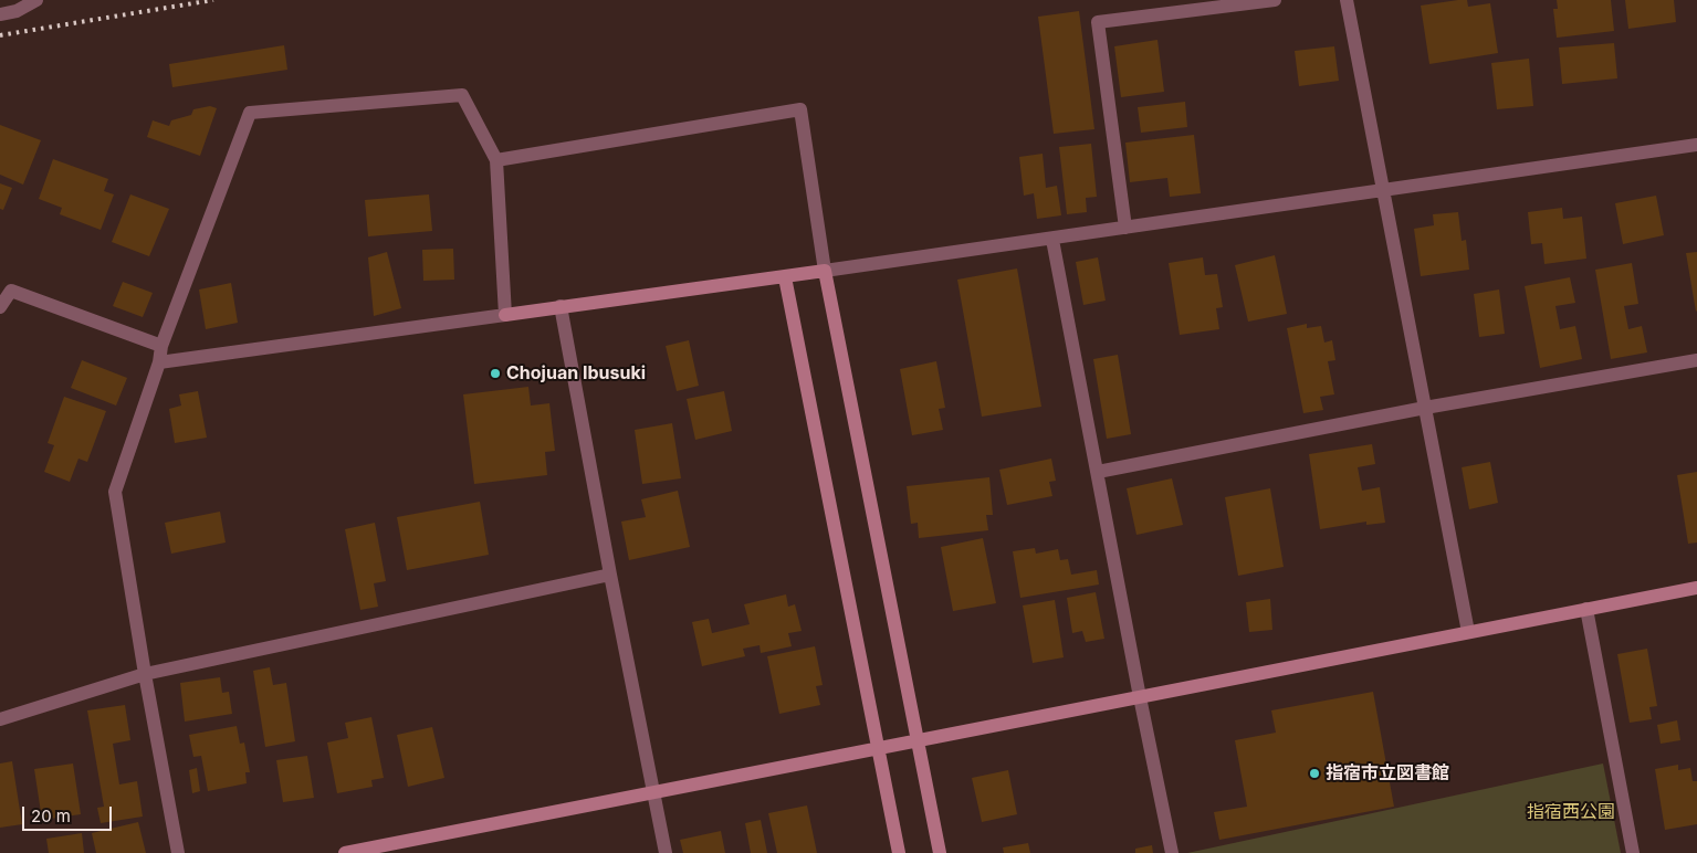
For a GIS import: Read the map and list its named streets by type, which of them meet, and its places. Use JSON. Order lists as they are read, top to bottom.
{
  "parks": ["指宿西公園"],
  "places": ["Chojuan Ibusuki", "指宿市立図書館"],
  "scale_bar": "20 m"
}
